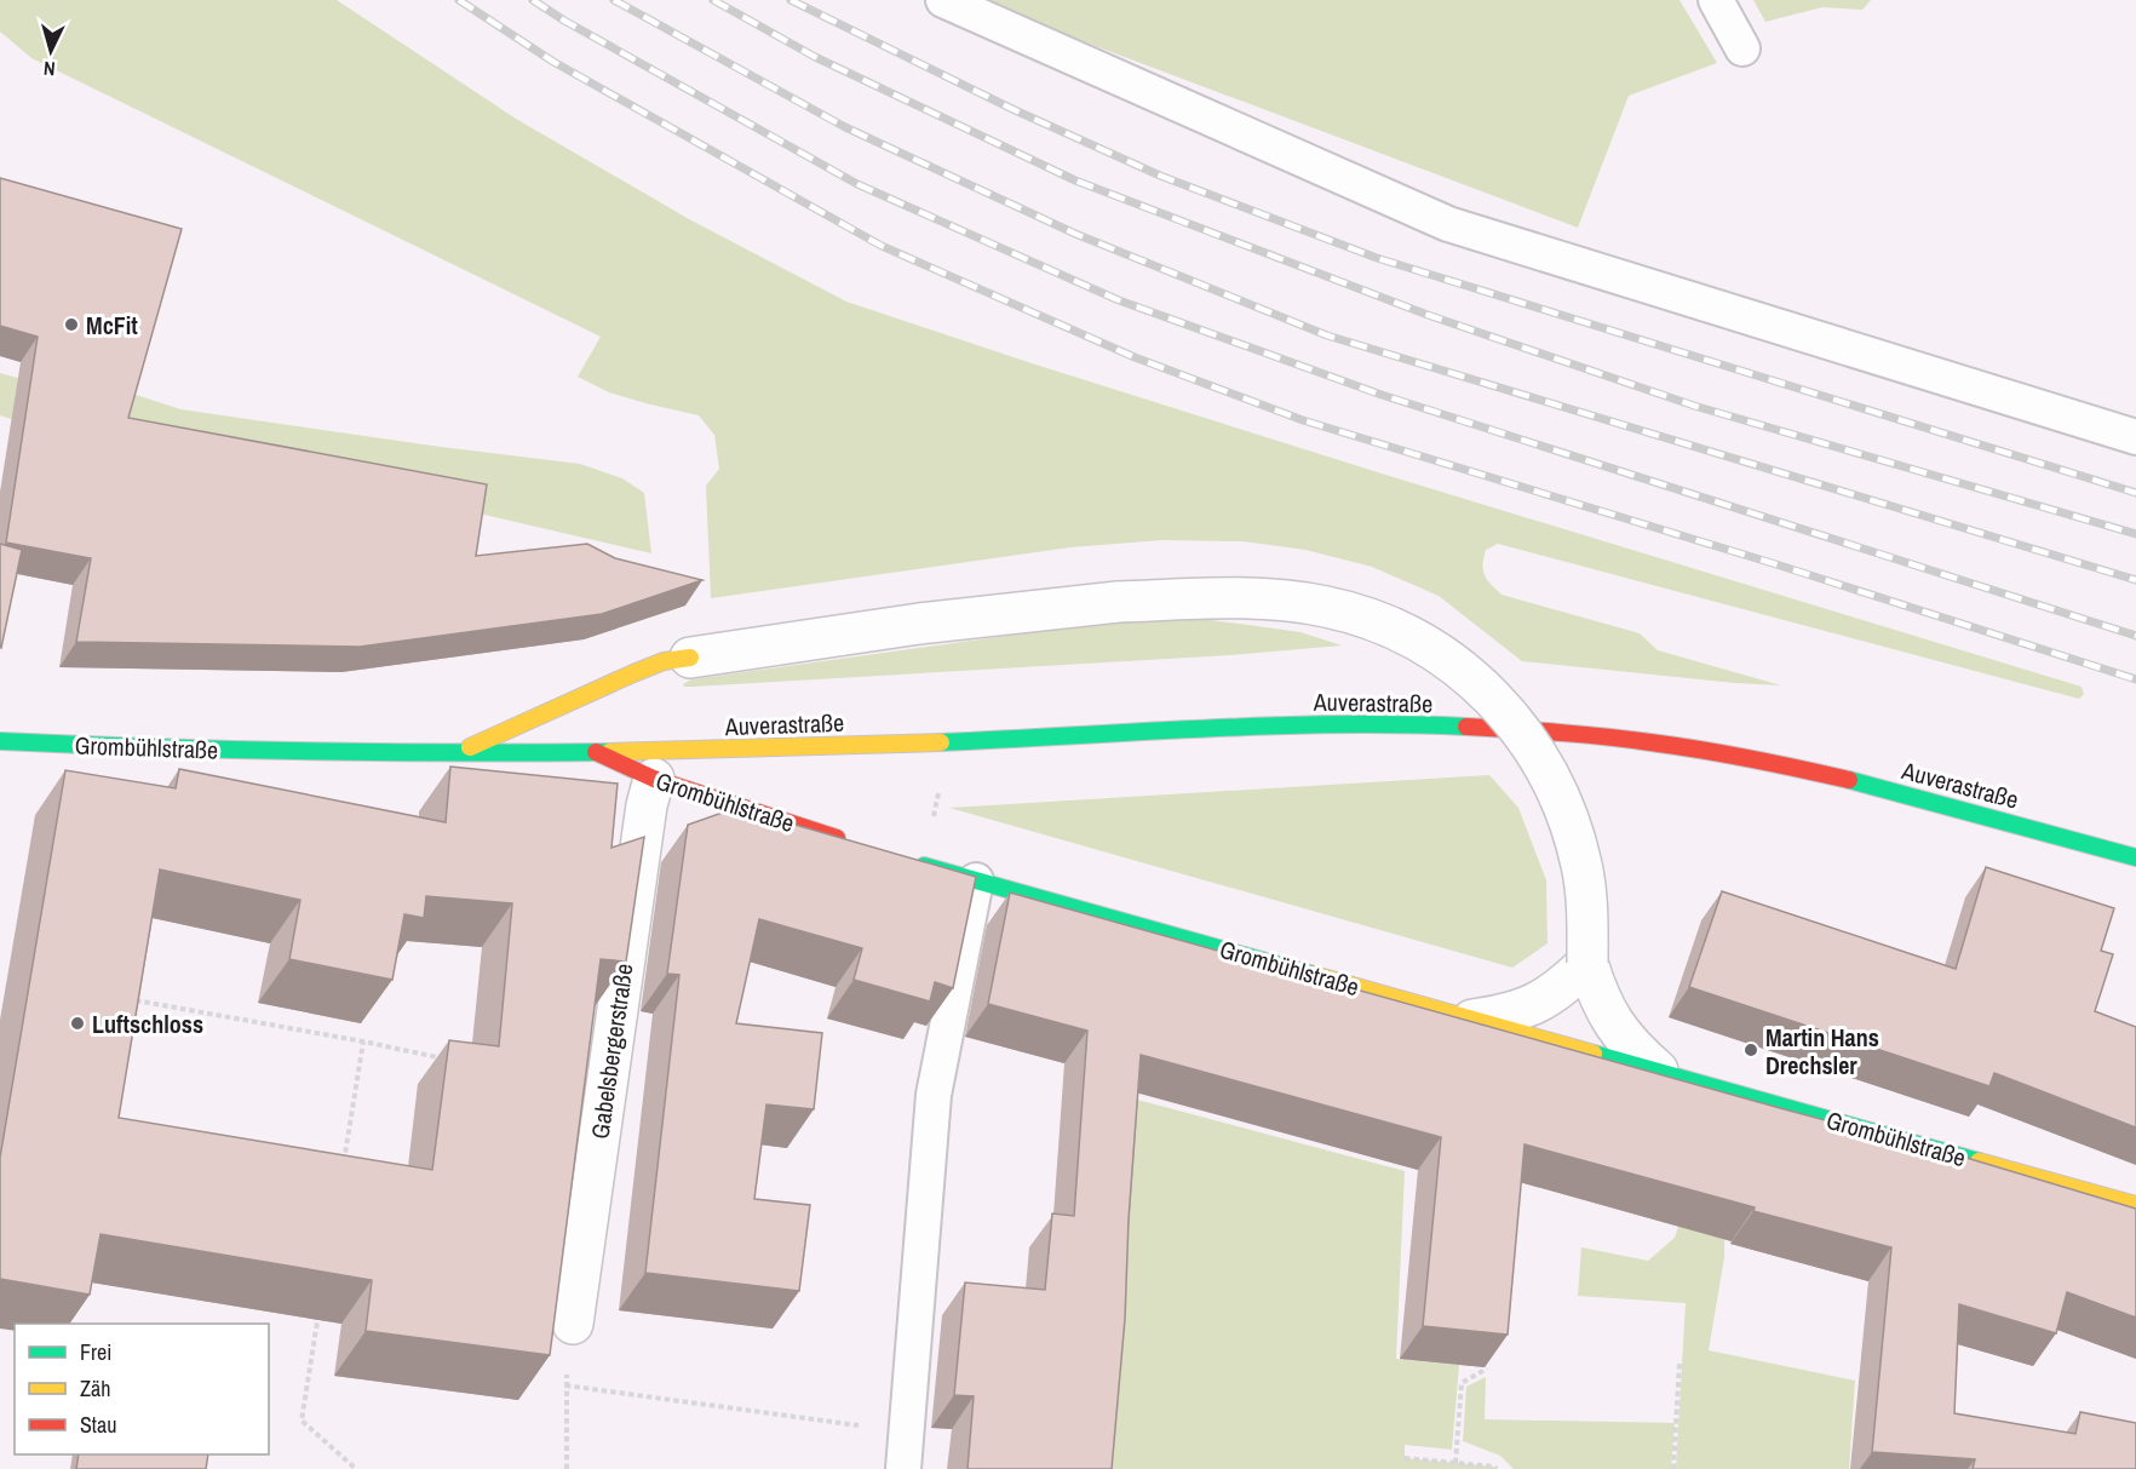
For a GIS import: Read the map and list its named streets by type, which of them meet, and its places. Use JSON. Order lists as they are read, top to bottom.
{
  "streets": {
    "main road": ["Auverastraße", "Grombühlstraße"],
    "street": ["Gabelsbergerstraße"]
  },
  "crossings": [
    ["Auverastraße", "Grombühlstraße"],
    ["Grombühlstraße", "Gabelsbergerstraße"]
  ],
  "places": ["McFit", "Luftschloss", "Martin Hans Drechsler"],
  "legend": ["Frei", "Zäh", "Stau"],
  "north": "bottom"
}
